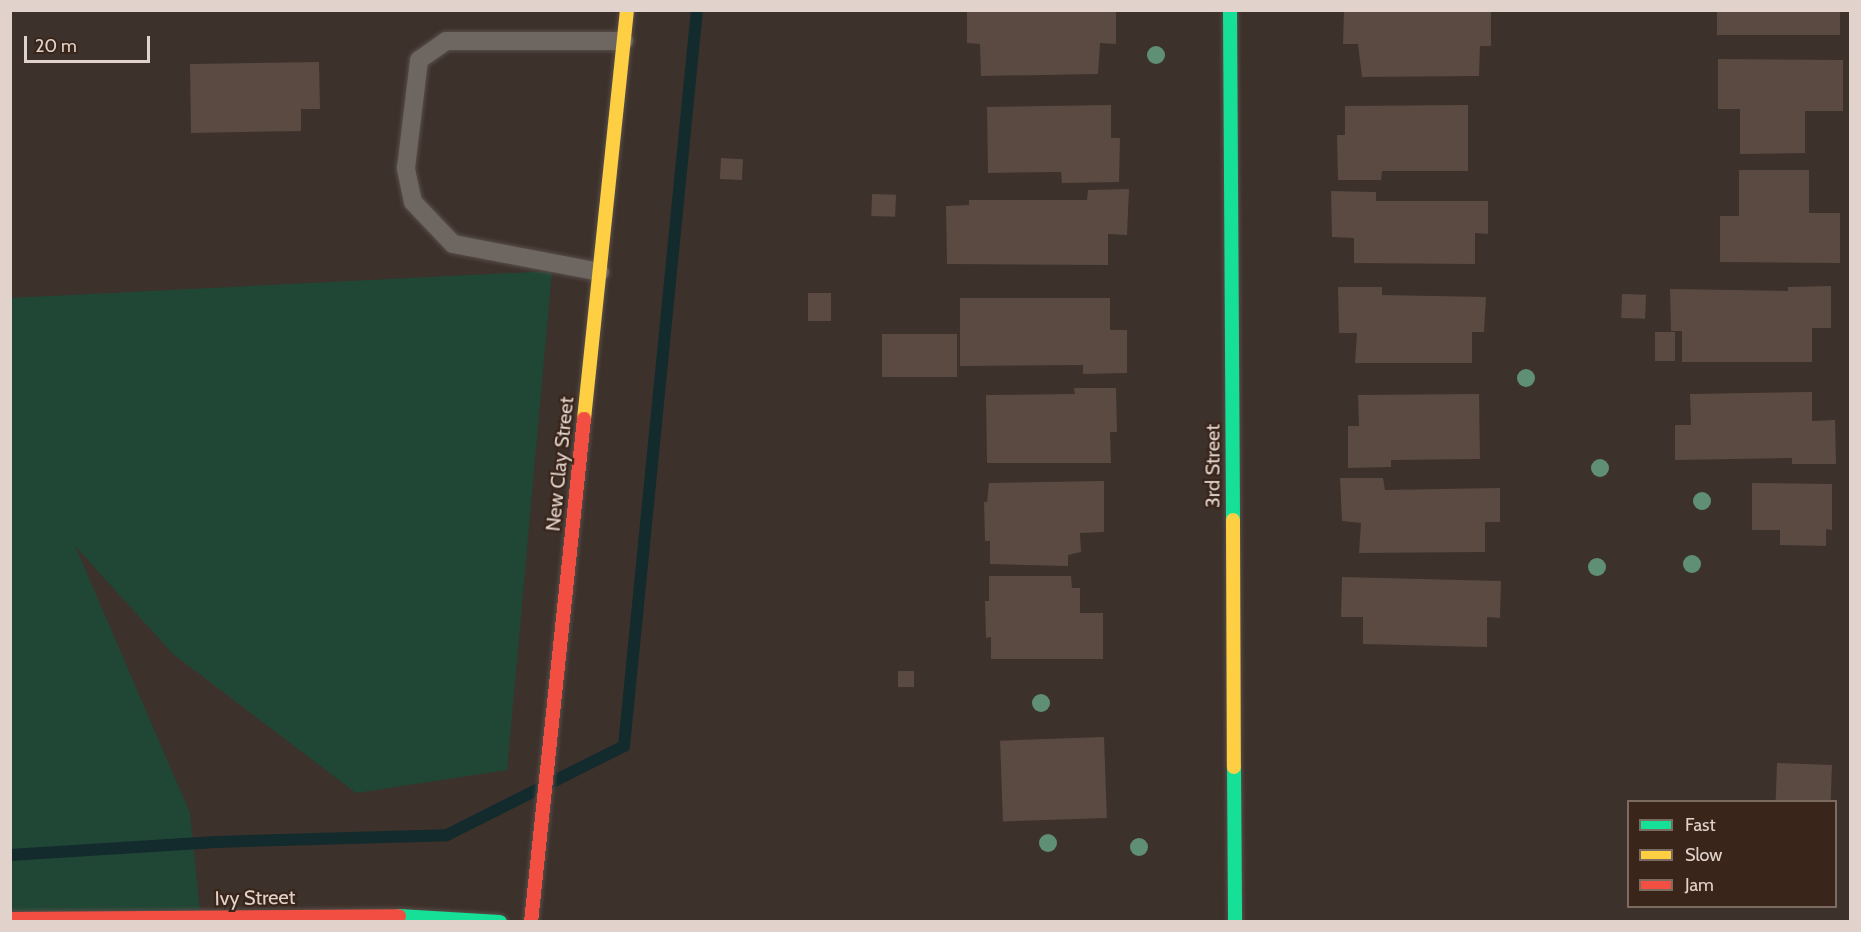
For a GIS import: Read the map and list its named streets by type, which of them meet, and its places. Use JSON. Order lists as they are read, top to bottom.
{
  "streets": {
    "street": ["New Clay Street", "3rd Street", "Ivy Street"]
  },
  "legend": ["Fast", "Slow", "Jam"],
  "scale_bar": "20 m"
}
